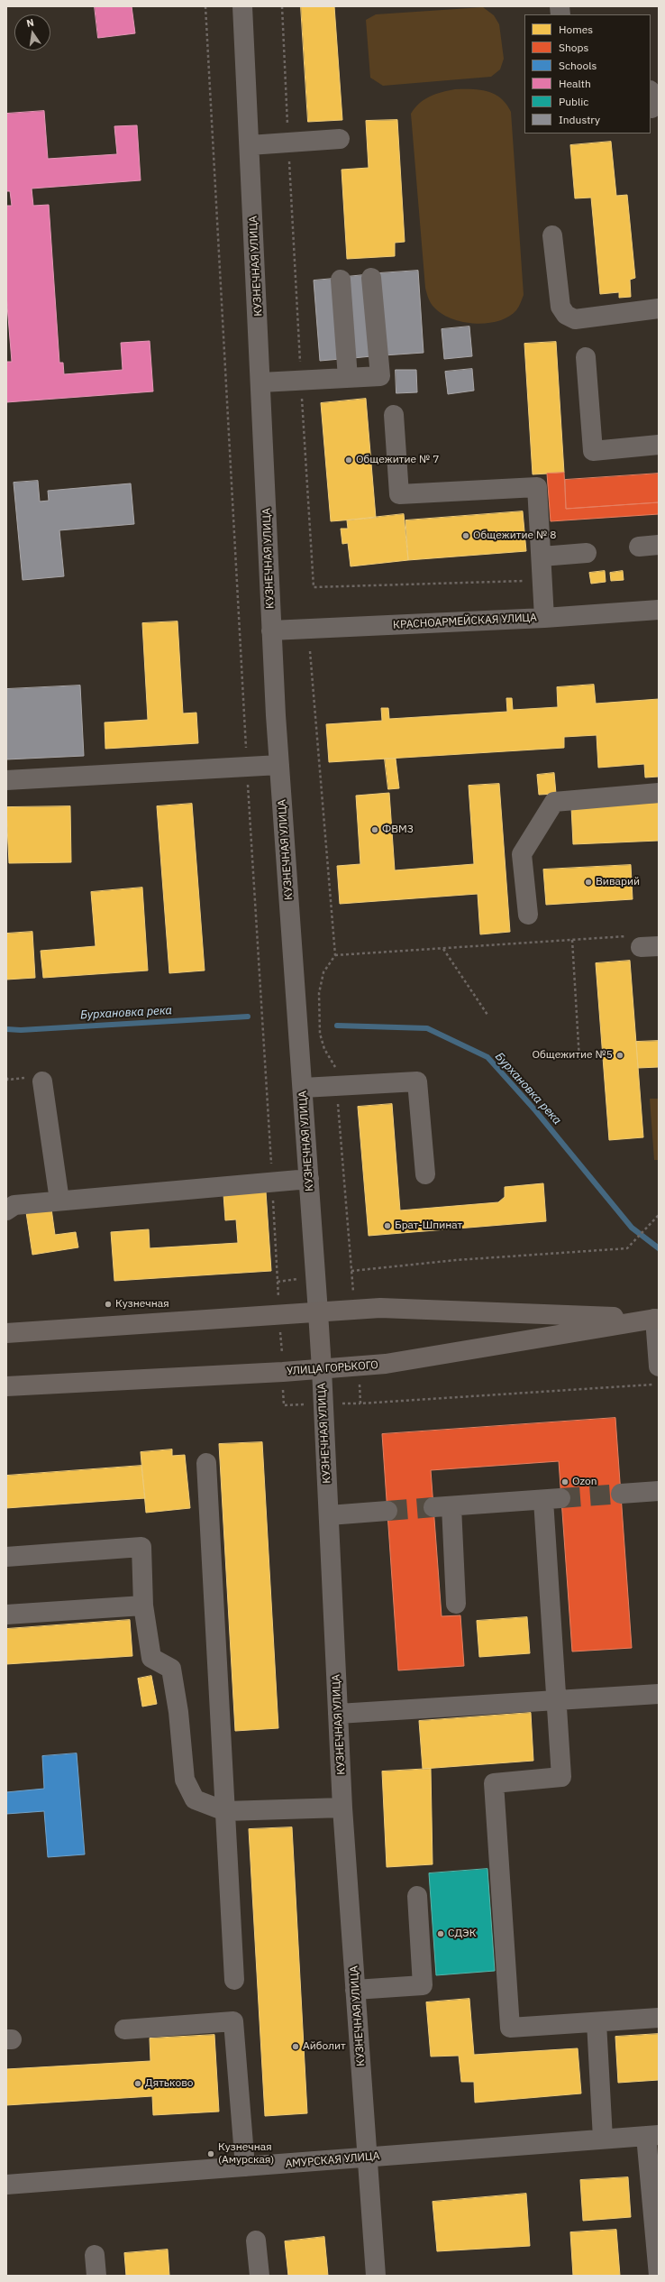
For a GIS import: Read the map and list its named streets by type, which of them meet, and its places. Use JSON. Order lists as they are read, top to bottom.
{
  "streets": {
    "main road": ["КУЗНЕЧНАЯ УЛИЦА", "УЛИЦА ГОРЬКОГО"],
    "street": ["КРАСНОАРМЕЙСКАЯ УЛИЦА", "АМУРСКАЯ УЛИЦА"]
  },
  "crossings": [
    ["КУЗНЕЧНАЯ УЛИЦА", "КРАСНОАРМЕЙСКАЯ УЛИЦА"],
    ["КУЗНЕЧНАЯ УЛИЦА", "УЛИЦА ГОРЬКОГО"],
    ["КУЗНЕЧНАЯ УЛИЦА", "АМУРСКАЯ УЛИЦА"]
  ],
  "water": ["Бурхановка река"],
  "places": [
    "Общежитие № 7",
    "Общежитие № 8",
    "ФВМЗ",
    "Виварий",
    "Общежитие №5",
    "Брат-Шпинат",
    "Кузнечная",
    "Ozon",
    "СДЭК",
    "Айболит",
    "Дятьково",
    "Кузнечная (Амурская)"
  ],
  "legend": [
    "Homes",
    "Shops",
    "Schools",
    "Health",
    "Public",
    "Industry"
  ],
  "north": "top"
}
